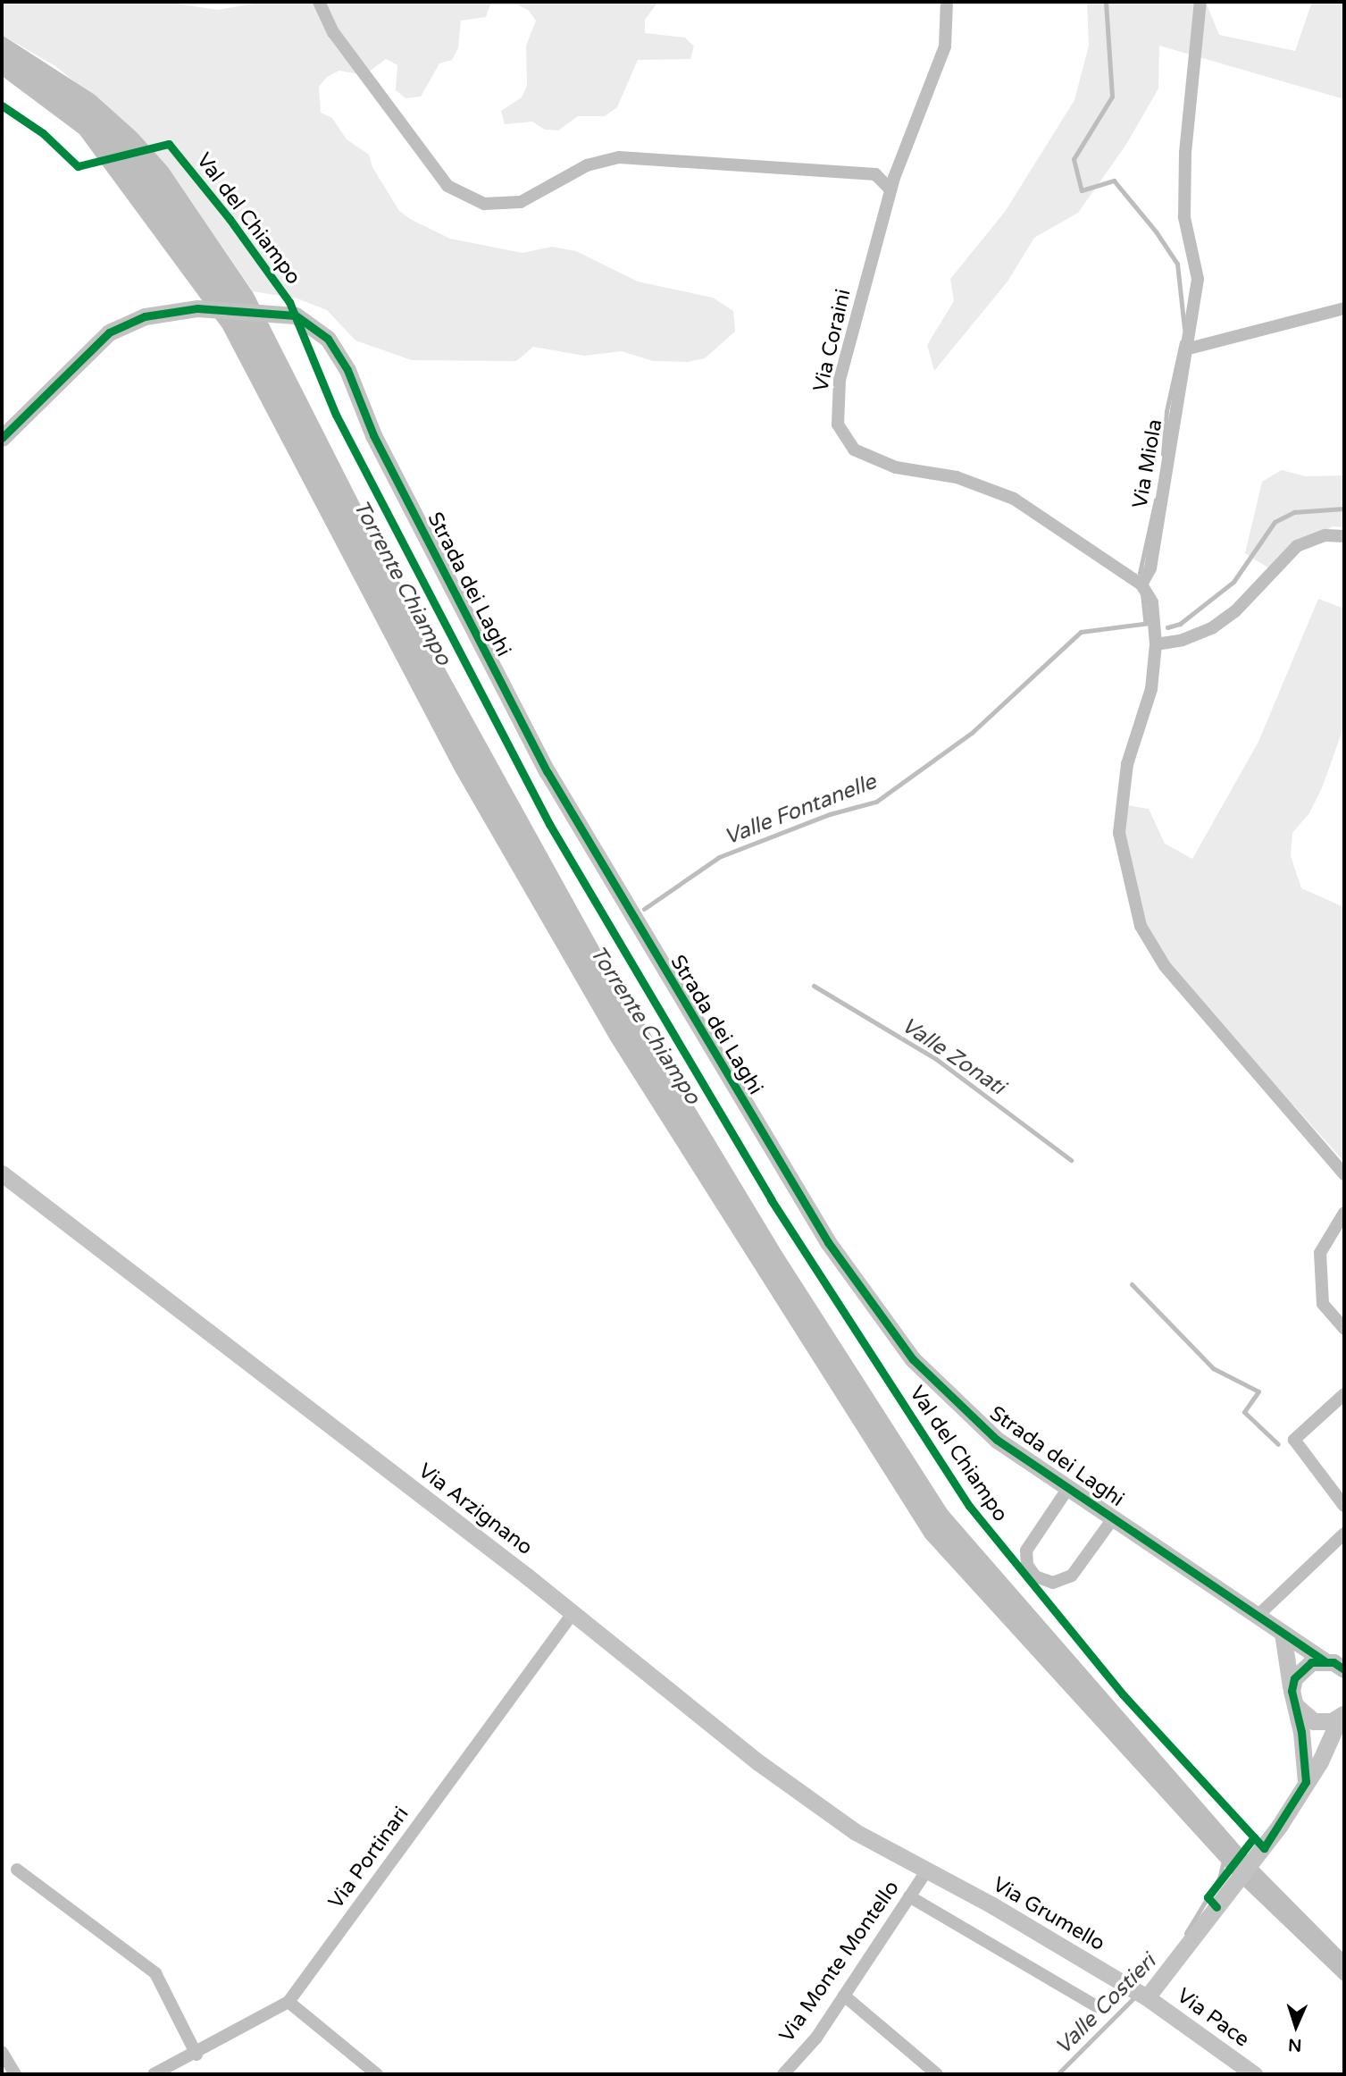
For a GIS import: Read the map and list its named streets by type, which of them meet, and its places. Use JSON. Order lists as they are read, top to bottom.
{
  "streets": {
    "street": [
      "Via Coraini",
      "Via Miola",
      "Strada dei Laghi",
      "Via Arzignano",
      "Via Portinari",
      "Via Grumello",
      "Via Monte Montello",
      "Via Pace"
    ],
    "cycle path": ["Val del Chiampo"]
  },
  "crossings": [
    ["Via Coraini", "Via Miola"],
    ["Via Arzignano", "Via Portinari"],
    ["Via Arzignano", "Via Grumello"],
    ["Via Arzignano", "Via Monte Montello"],
    ["Via Grumello", "Via Monte Montello"],
    ["Via Grumello", "Via Pace"]
  ],
  "water": [
    "Torrente Chiampo",
    "Valle Fontanelle",
    "Valle Zonati",
    "Valle Costieri"
  ],
  "north": "bottom"
}
